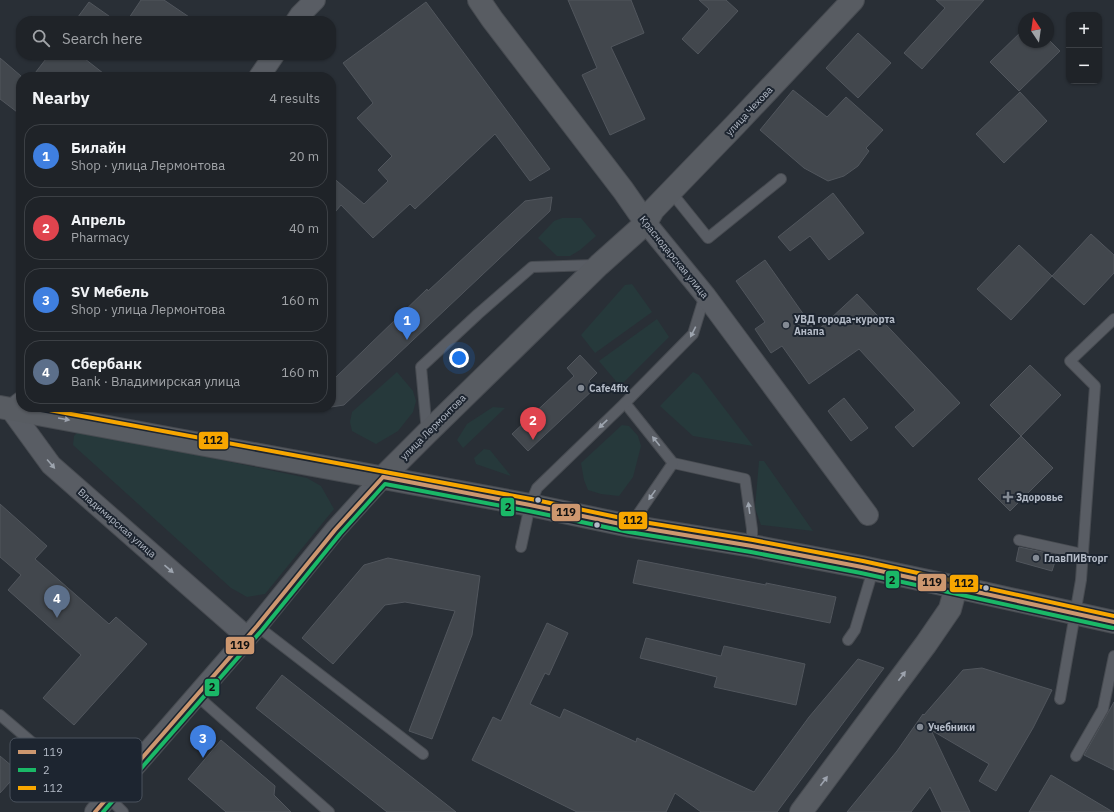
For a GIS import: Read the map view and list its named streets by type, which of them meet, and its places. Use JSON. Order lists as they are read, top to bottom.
{
  "streets": {
    "street": [
      "улица Чехова",
      "Краснодарская улица",
      "улица Лермонтова",
      "Владимирская улица"
    ]
  },
  "crossings": [
    ["улица Чехова", "Краснодарская улица"],
    ["улица Чехова", "улица Лермонтова"],
    ["Краснодарская улица", "улица Лермонтова"],
    ["улица Лермонтова", "Владимирская улица"]
  ],
  "one_way": ["Владимирская улица"],
  "places": {
    "other": [
      "УВД города-курорта Анапа",
      "Cafe4fix",
      "ГлавПИВторг",
      "Учебники"
    ],
    "health": ["Здоровье"]
  },
  "lines": ["transit line 112", "transit line 119", "transit line 2"],
  "legend": ["119", "2", "112"],
  "north": "top",
  "page": {
    "map_buttons": ["+", "−"],
    "search": "Search here",
    "heading": ["Nearby", "4 results"],
    "list": [
      {
        "mark": "1",
        "name": "Билайн",
        "note": "Shop · улица Лермонтова",
        "value": "20 m"
      },
      {
        "mark": "2",
        "name": "Апрель",
        "note": "Pharmacy",
        "value": "40 m"
      },
      {
        "mark": "3",
        "name": "SV Мебель",
        "note": "Shop · улица Лермонтова",
        "value": "160 m"
      },
      {
        "mark": "4",
        "name": "Сбербанк",
        "note": "Bank · Владимирская улица",
        "value": "160 m"
      }
    ],
    "pins": [
      "1",
      "2",
      "4",
      "3"
    ]
  }
}
